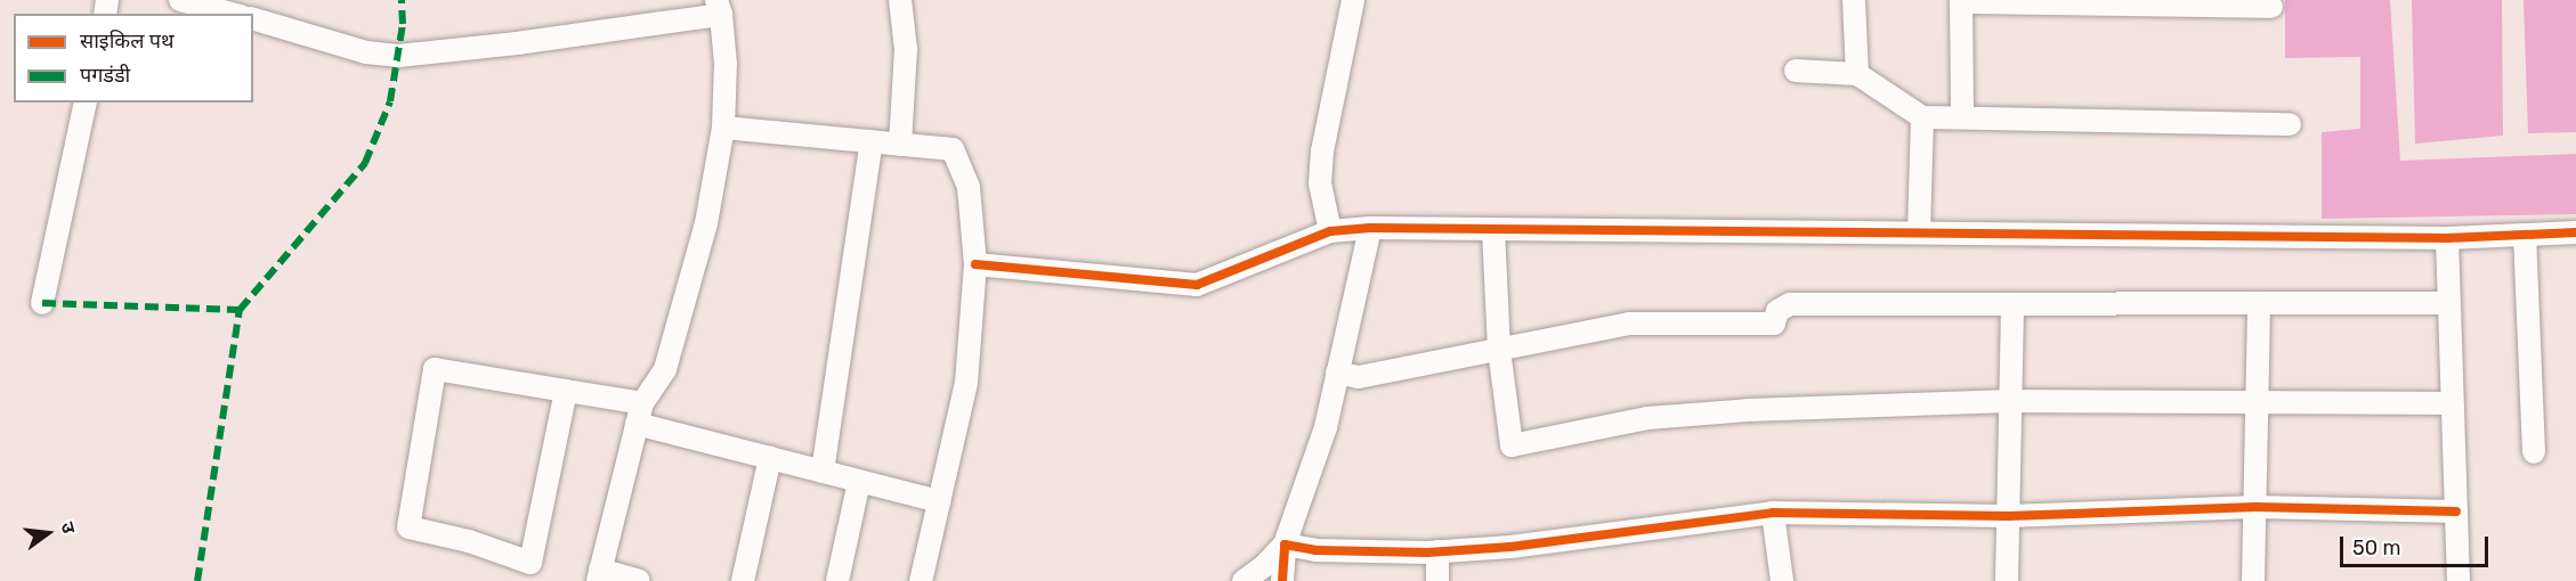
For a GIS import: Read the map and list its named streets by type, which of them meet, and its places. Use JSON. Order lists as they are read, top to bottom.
{
  "legend": ["साइकिल पथ", "पगडंडी"],
  "scale_bar": "50 m",
  "north": "right"
}
